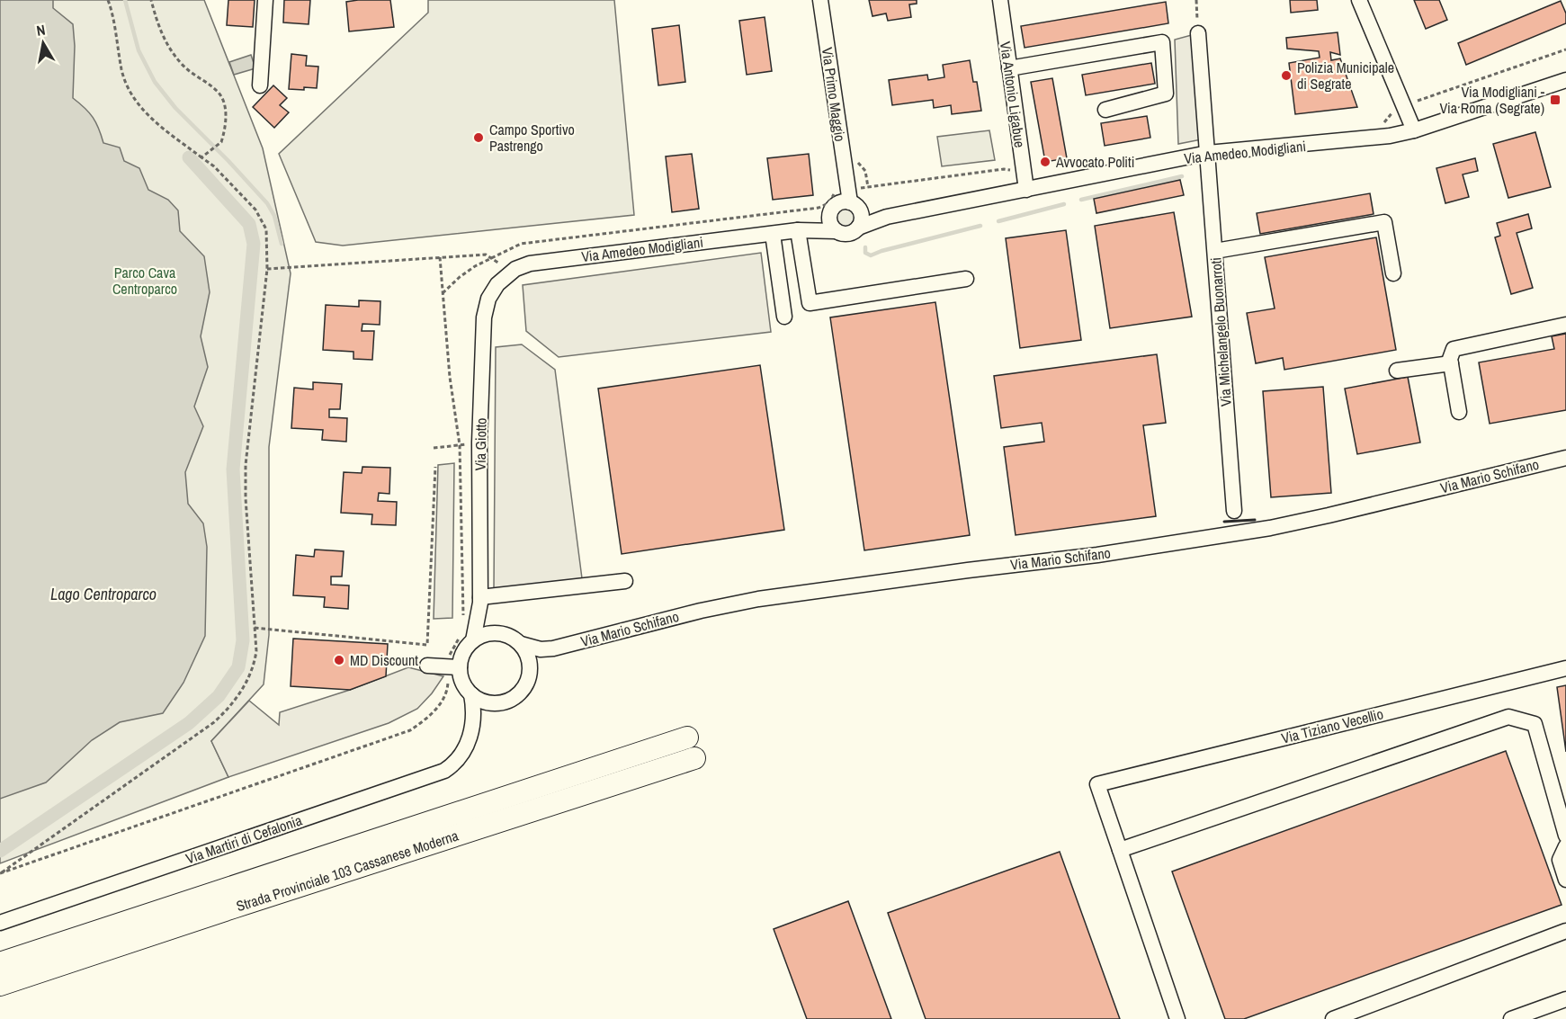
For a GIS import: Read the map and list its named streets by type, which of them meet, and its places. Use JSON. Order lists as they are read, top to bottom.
{
  "streets": {
    "highway": ["Strada Provinciale 103 Cassanese Moderna"],
    "street": [
      "Via Primo Maggio",
      "Via Antonio Ligabue",
      "Via Amedeo Modigliani",
      "Via Michelangelo Buonarroti",
      "Via Giotto",
      "Via Mario Schifano",
      "Via Tiziano Vecellio",
      "Via Martiri di Cefalonia"
    ]
  },
  "crossings": [
    ["Via Primo Maggio", "Via Amedeo Modigliani"],
    ["Via Antonio Ligabue", "Via Amedeo Modigliani"],
    ["Via Amedeo Modigliani", "Via Michelangelo Buonarroti"],
    ["Via Amedeo Modigliani", "Via Giotto"],
    ["Via Giotto", "Via Mario Schifano"],
    ["Via Giotto", "Via Martiri di Cefalonia"],
    ["Via Mario Schifano", "Via Martiri di Cefalonia"]
  ],
  "water": ["Lago Centroparco"],
  "parks": ["Parco Cava Centroparco"],
  "places": {
    "other": [
      "Polizia Municipale di Segrate",
      "Campo Sportivo Pastrengo",
      "Avvocato Politi",
      "MD Discount"
    ],
    "transit": ["Via Modigliani - Via Roma (Segrate)"]
  },
  "north": "top"
}
